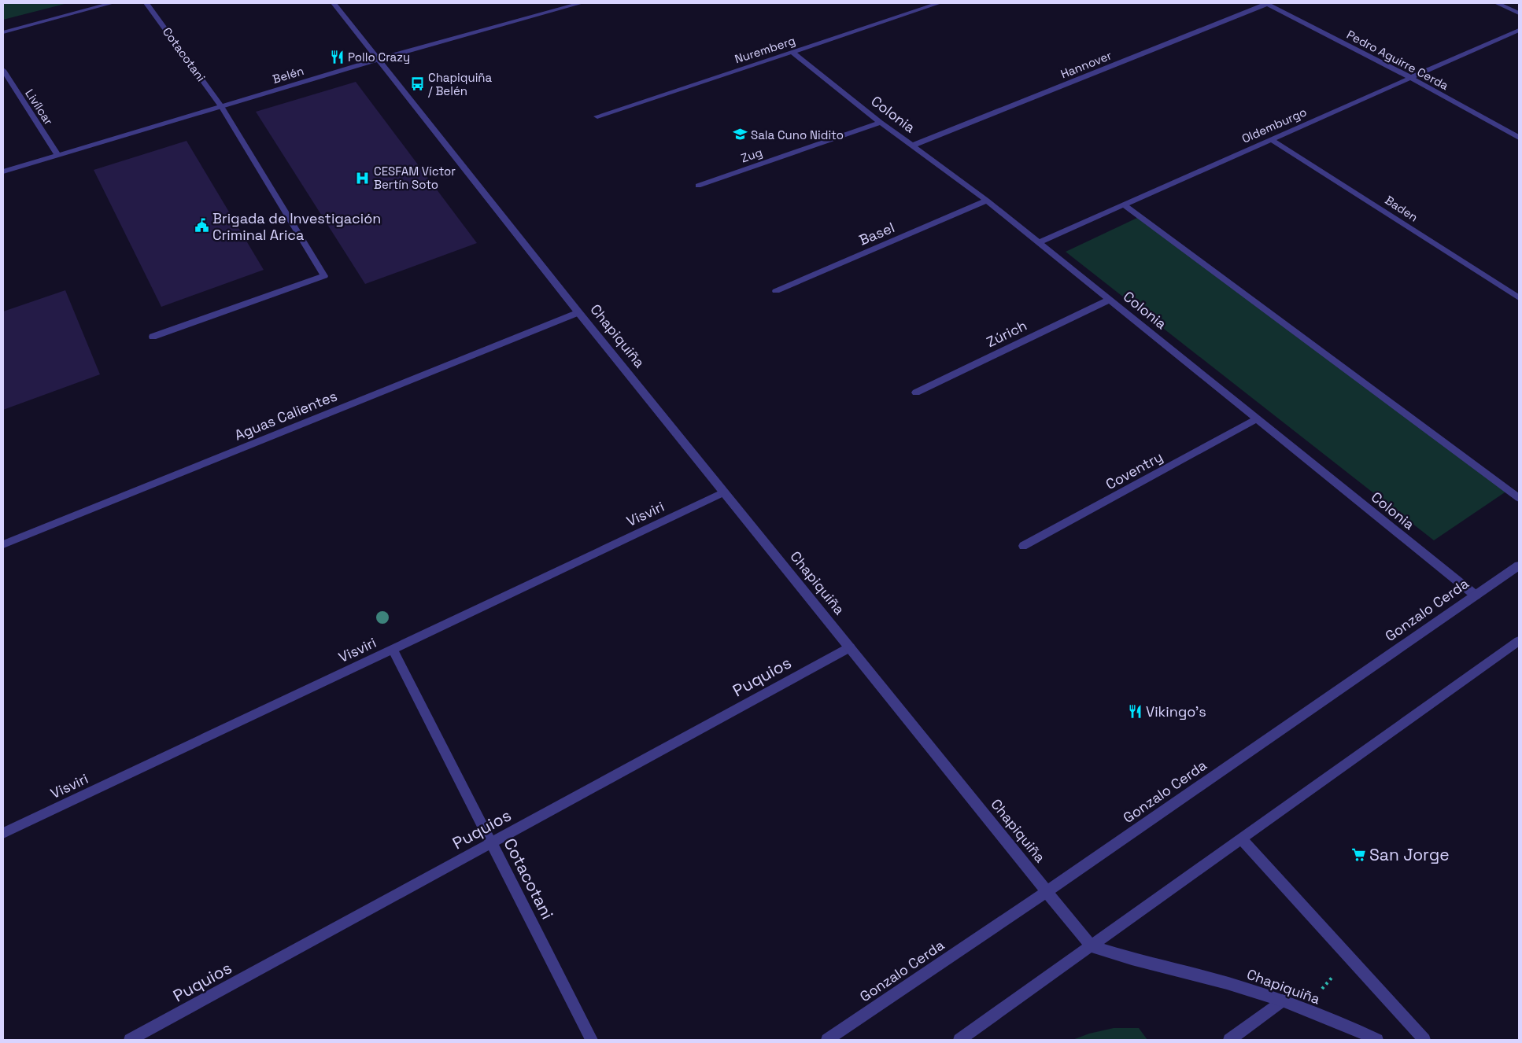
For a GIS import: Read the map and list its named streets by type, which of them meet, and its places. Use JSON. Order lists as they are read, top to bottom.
{
  "streets": {
    "street": [
      "Nuremberg",
      "Cotacotani",
      "Pedro Aguirre Cerda",
      "Hannover",
      "Belén",
      "Livílcar",
      "Colonia",
      "Oldemburgo",
      "Zug",
      "Baden",
      "Basel",
      "Zúrich",
      "Chapiquiña",
      "Aguas Calientes",
      "Coventry",
      "Visviri",
      "Gonzalo Cerda",
      "Puquios"
    ]
  },
  "crossings": [
    ["Nuremberg", "Colonia"],
    ["Cotacotani", "Belén"],
    ["Cotacotani", "Visviri"],
    ["Cotacotani", "Puquios"],
    ["Pedro Aguirre Cerda", "Hannover"],
    ["Pedro Aguirre Cerda", "Oldemburgo"],
    ["Hannover", "Colonia"],
    ["Belén", "Livílcar"],
    ["Belén", "Chapiquiña"],
    ["Colonia", "Oldemburgo"],
    ["Colonia", "Zug"],
    ["Colonia", "Basel"],
    ["Colonia", "Zúrich"],
    ["Colonia", "Coventry"],
    ["Colonia", "Gonzalo Cerda"],
    ["Oldemburgo", "Baden"],
    ["Chapiquiña", "Aguas Calientes"],
    ["Chapiquiña", "Visviri"],
    ["Chapiquiña", "Gonzalo Cerda"],
    ["Chapiquiña", "Puquios"]
  ],
  "places": {
    "restaurant": ["Pollo Crazy", "Vikingo's"],
    "bus stop": ["Chapiquiña / Belén"],
    "school or university": ["Sala Cuno Nidito"],
    "hospital": ["CESFAM Víctor Bertín Soto"],
    "public building": ["Brigada de Investigación Criminal Arica"],
    "supermarket": ["San Jorge"]
  }
}
